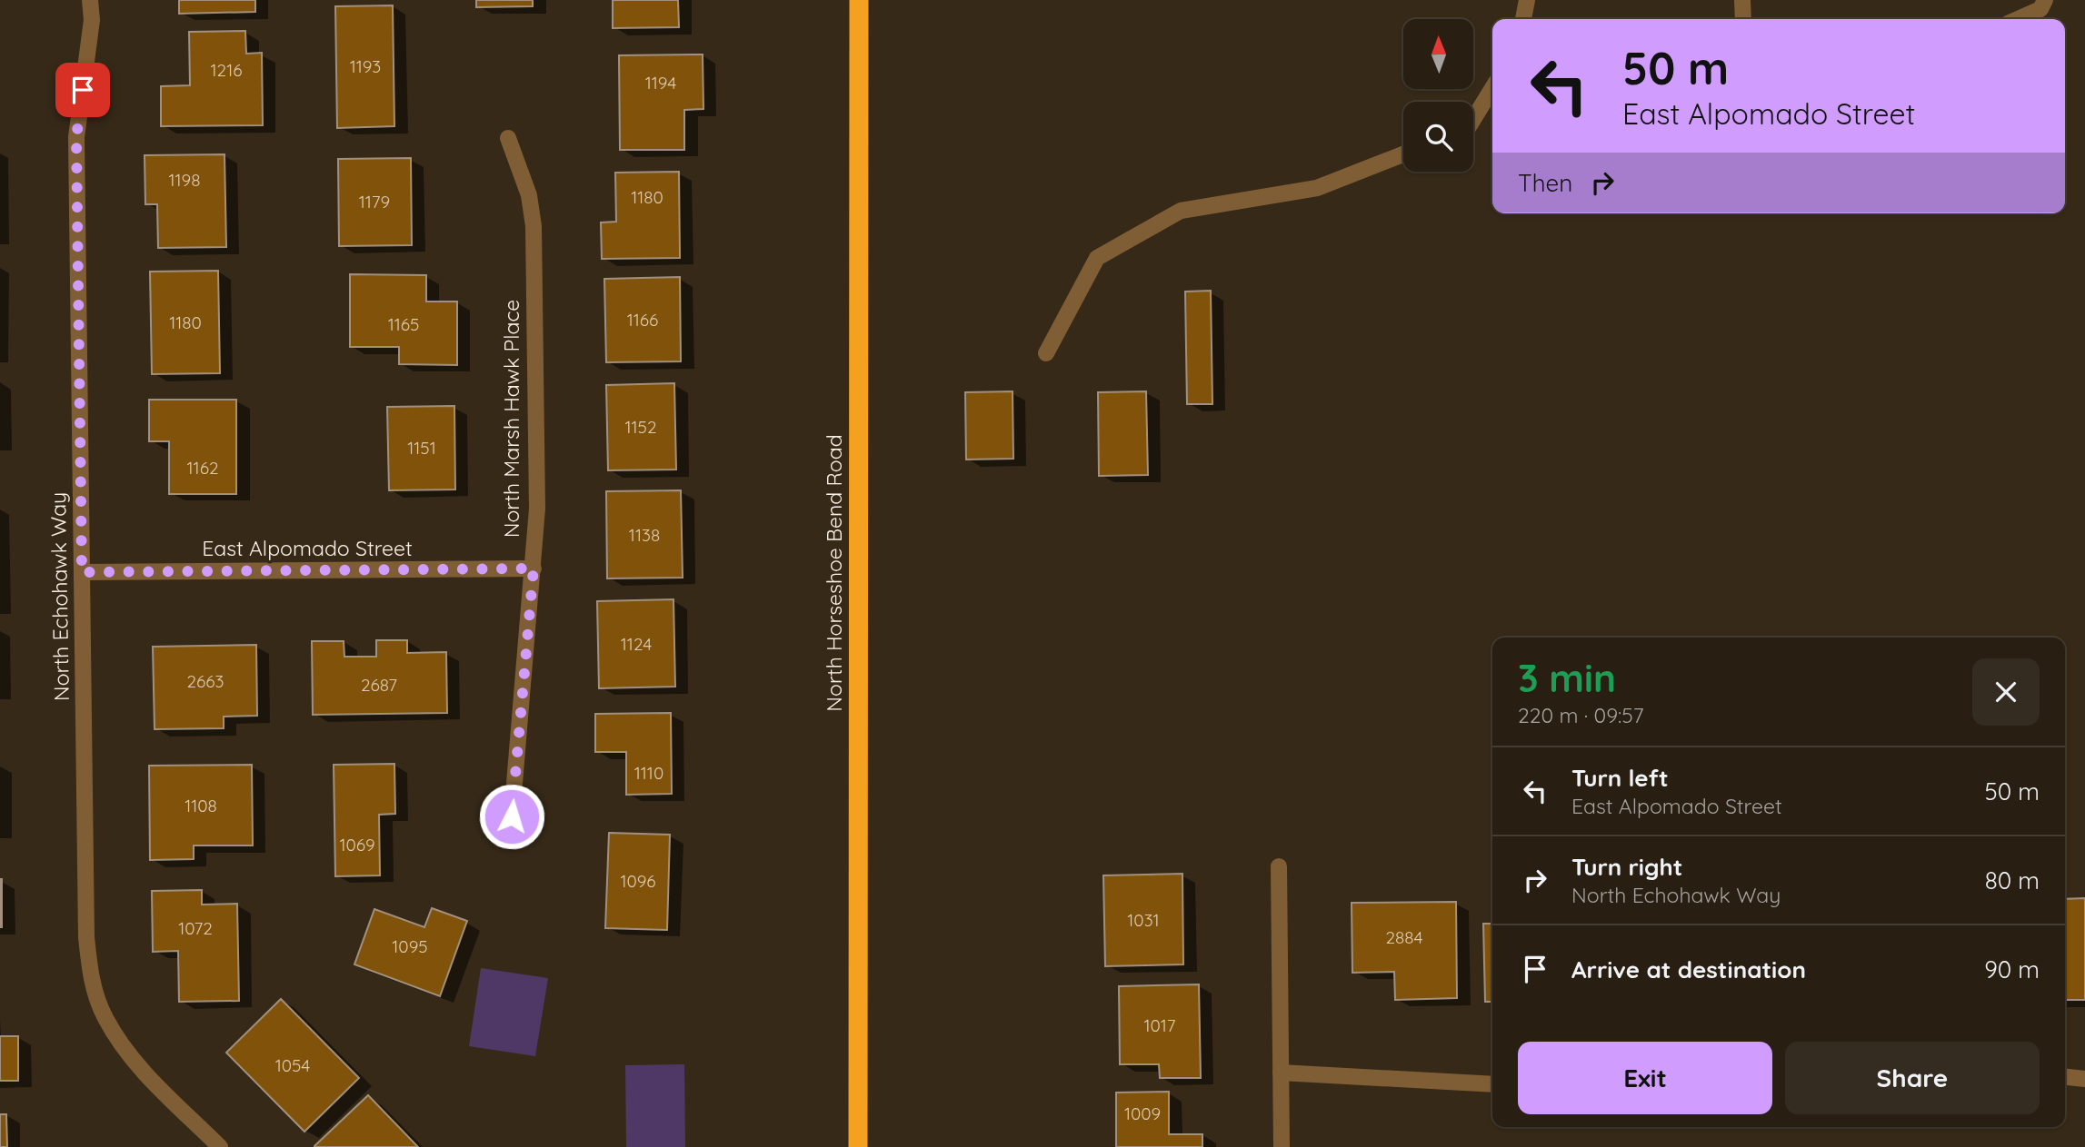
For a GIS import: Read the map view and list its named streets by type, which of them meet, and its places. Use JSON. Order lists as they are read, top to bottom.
{
  "streets": {
    "highway": ["North Horseshoe Bend Road"],
    "street": ["North Marsh Hawk Place", "East Alpomado Street", "North Echohawk Way"]
  },
  "crossings": [
    ["North Marsh Hawk Place", "East Alpomado Street"],
    ["East Alpomado Street", "North Echohawk Way"]
  ],
  "house_numbers": [
    "1193",
    "1216",
    "1194",
    "1198",
    "1180",
    "1179",
    "1166",
    "1180",
    "1165",
    "1152",
    "1151",
    "1162",
    "1138",
    "1124",
    "2663",
    "2687",
    "1110",
    "1108",
    "1069",
    "1096",
    "1031",
    "1072",
    "2884",
    "1095",
    "1017",
    "1054",
    "1009"
  ],
  "north": "top",
  "page": {
    "turn": ["50 m", "East Alpomado Street"],
    "then": "Then",
    "heading": ["3 min", "220 m · 09:57"],
    "list": [
      {
        "name": "Turn left",
        "note": "East Alpomado Street",
        "value": "50 m"
      },
      {
        "name": "Turn right",
        "note": "North Echohawk Way",
        "value": "80 m"
      },
      {
        "name": "Arrive at destination",
        "value": "90 m"
      }
    ],
    "buttons": ["Exit", "Share"]
  }
}
